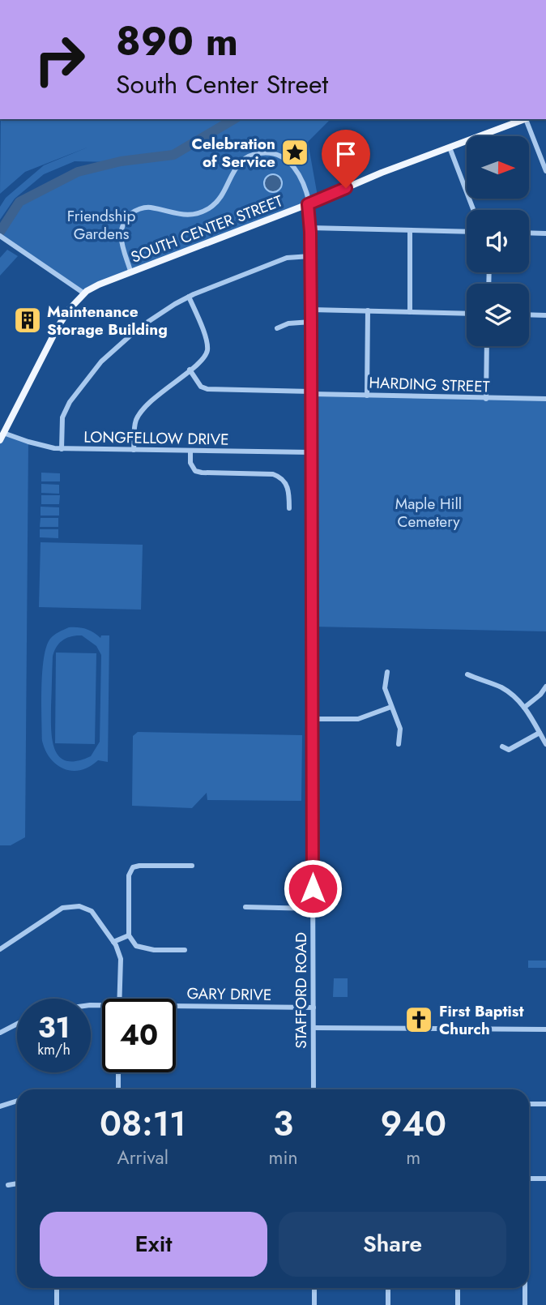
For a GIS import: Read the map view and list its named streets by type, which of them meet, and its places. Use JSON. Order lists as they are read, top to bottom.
{
  "streets": {
    "main road": ["SOUTH CENTER STREET"],
    "street": [
      "HARDING STREET",
      "LONGFELLOW DRIVE",
      "STAFFORD ROAD",
      "GARY DRIVE"
    ]
  },
  "crossings": [
    ["SOUTH CENTER STREET", "LONGFELLOW DRIVE"],
    ["SOUTH CENTER STREET", "STAFFORD ROAD"],
    ["HARDING STREET", "STAFFORD ROAD"],
    ["LONGFELLOW DRIVE", "STAFFORD ROAD"],
    ["STAFFORD ROAD", "GARY DRIVE"]
  ],
  "parks": ["Friendship Gardens", "Maple Hill Cemetery"],
  "places": {
    "place": ["Celebration of Service"],
    "building": ["Maintenance Storage Building"],
    "church": ["First Baptist Church"]
  },
  "north": "right",
  "page": {
    "turn": ["890 m", "South Center Street"],
    "speed": "31 km/h",
    "limit": "40",
    "eta": [
      "08:11",
      "Arrival",
      "3",
      "min",
      "940",
      "m"
    ],
    "buttons": ["Exit", "Share"]
  }
}
